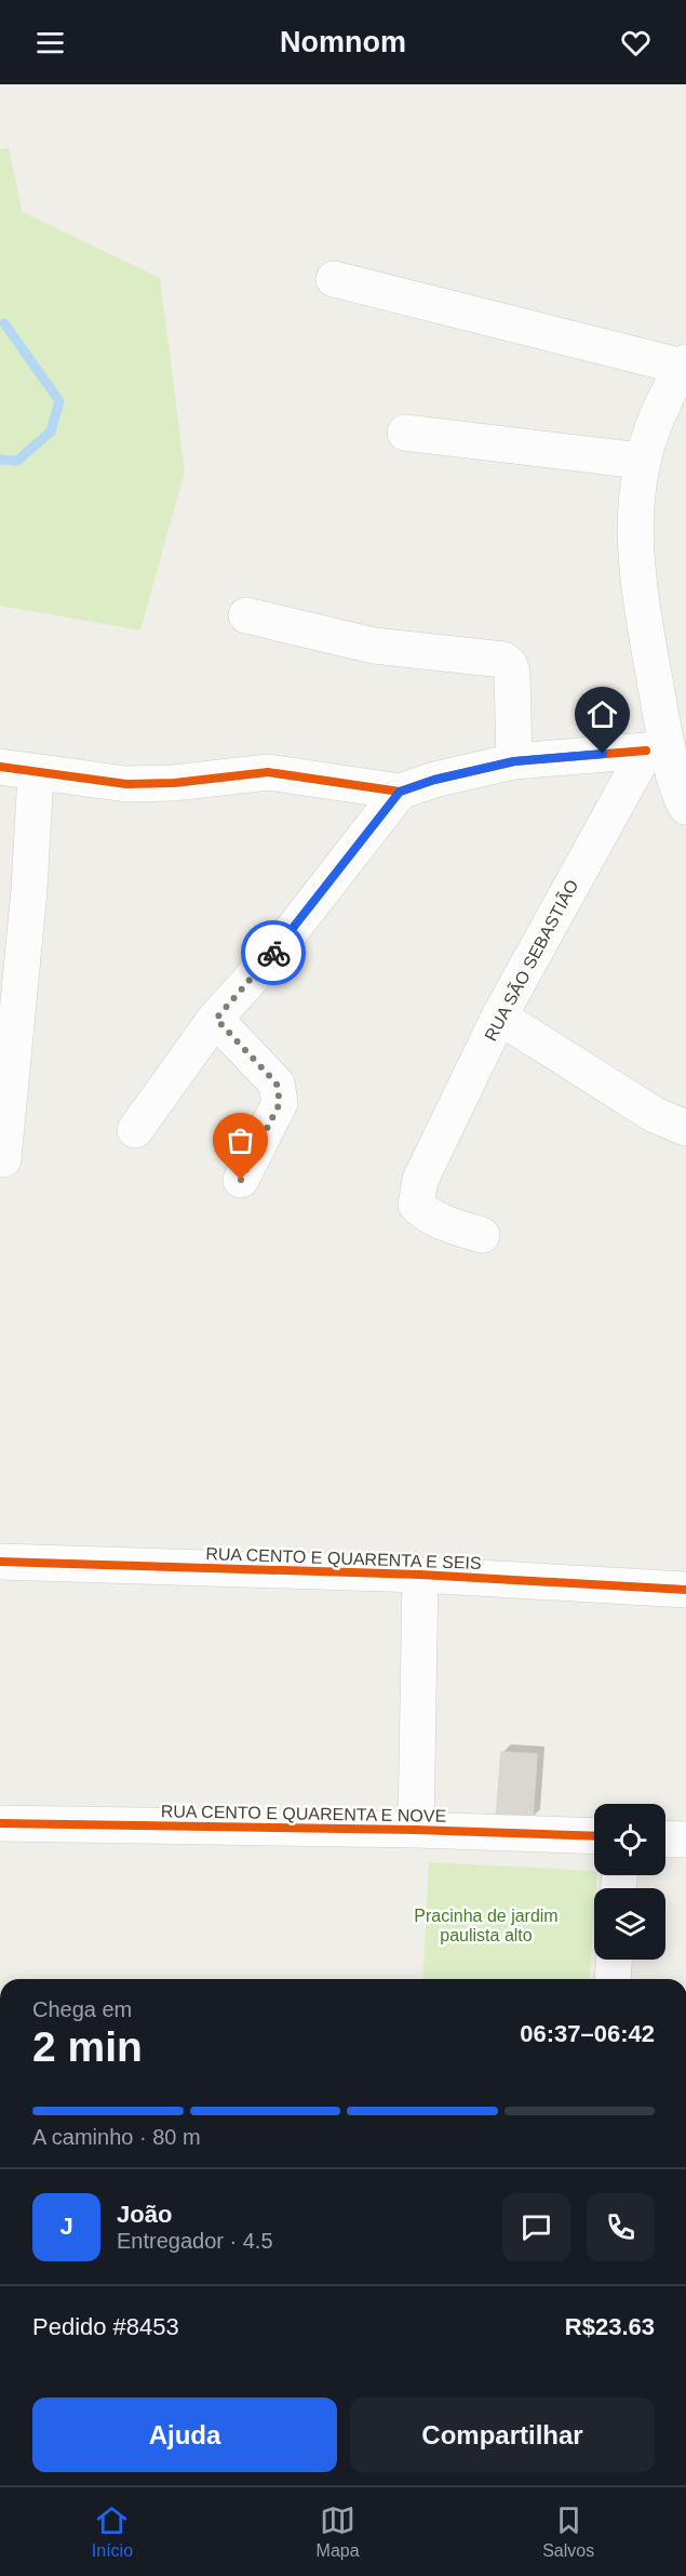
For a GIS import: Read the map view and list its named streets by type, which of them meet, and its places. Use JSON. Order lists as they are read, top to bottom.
{
  "streets": {
    "street": ["RUA SÃO SEBASTIÃO", "RUA CENTO E QUARENTA E SEIS", "RUA CENTO E QUARENTA E NOVE"]
  },
  "parks": ["Pracinha de jardim paulista alto"],
  "page": {
    "header": "Nomnom",
    "heading": ["2 min", "Chega em", "06:37–06:42"],
    "panel": [
      "João",
      "Entregador · 4.5",
      "Pedido #8453",
      "R$23.63"
    ],
    "bar": "A caminho · 80 m",
    "round": "J",
    "buttons": ["Ajuda", "Compartilhar"],
    "tabs": ["Início", "Mapa", "Salvos"]
  }
}
